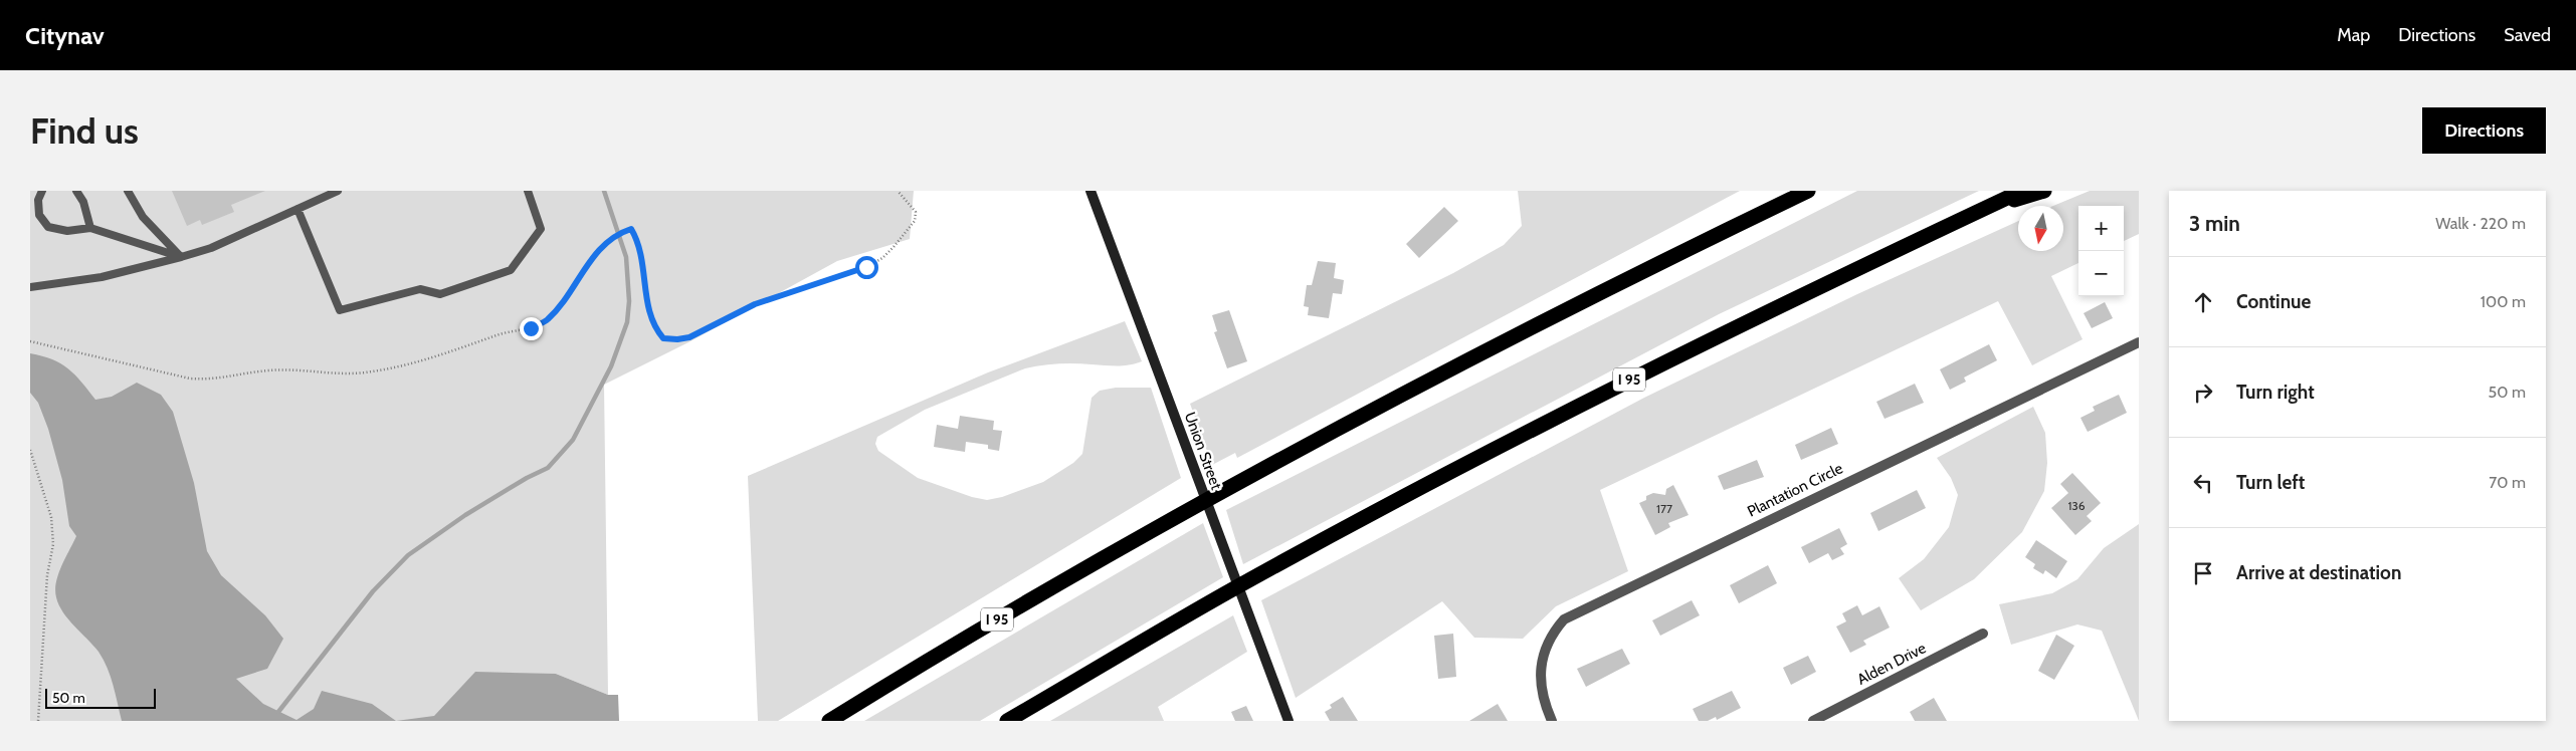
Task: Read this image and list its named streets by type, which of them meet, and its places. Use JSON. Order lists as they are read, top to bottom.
{
  "streets": {
    "highway": ["I 95"],
    "main road": ["Union Street"],
    "street": ["Plantation Circle", "Alden Drive"]
  },
  "house_numbers": ["136", "177"],
  "scale_bar": "50 m",
  "north": "bottom",
  "page": {
    "header": "Citynav",
    "nav": ["Map", "Directions", "Saved"],
    "buttons": "Directions",
    "title": "Find us",
    "heading": ["3 min", "Walk · 220 m"],
    "map_buttons": ["+", "−"],
    "list": [
      ["Continue", "100 m"],
      ["Turn right", "50 m"],
      ["Turn left", "70 m"],
      "Arrive at destination"
    ],
    "scale": "50 m"
  }
}
